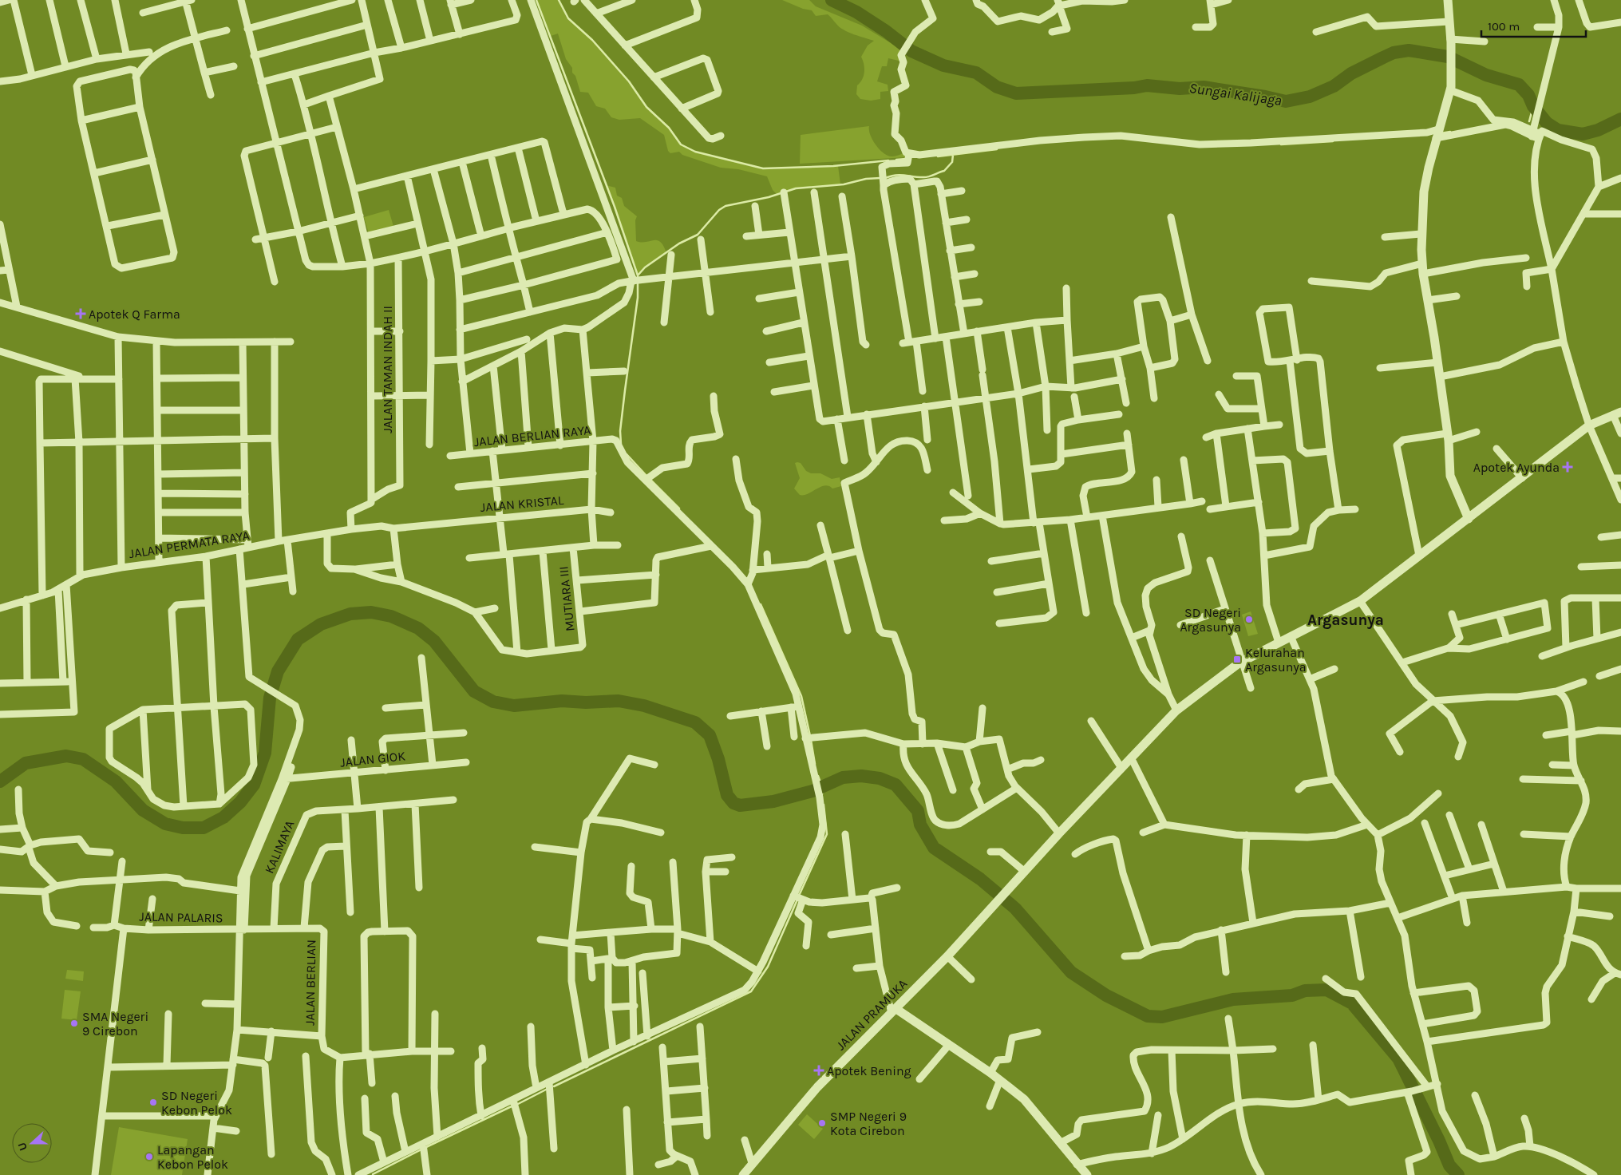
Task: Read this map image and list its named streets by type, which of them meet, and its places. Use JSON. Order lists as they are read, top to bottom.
{
  "streets": {
    "street": [
      "JALAN TAMAN INDAH II",
      "JALAN BERLIAN RAYA",
      "JALAN KRISTAL",
      "JALAN PERMATA RAYA",
      "MUTIARA III",
      "JALAN GIOK",
      "KALIMAYA",
      "JALAN PALARIS",
      "JALAN BERLIAN",
      "JALAN PRAMUKA"
    ]
  },
  "crossings": [
    ["JALAN KRISTAL", "JALAN PERMATA RAYA"],
    ["KALIMAYA", "JALAN PALARIS"],
    ["JALAN PALARIS", "JALAN BERLIAN"]
  ],
  "districts": ["Argasunya"],
  "water": ["Sungai Kalijaga"],
  "places": {
    "health": ["Apotek Q Farma", "Apotek Ayunda", "Apotek Bening"],
    "other": [
      "SD Negeri Argasunya",
      "SMA Negeri 9 Cirebon",
      "SD Negeri Kebon Pelok",
      "SMP Negeri 9 Kota Cirebon",
      "Lapangan Kebon Pelok"
    ],
    "transit": ["Kelurahan Argasunya"]
  },
  "scale_bar": "100 m",
  "north": "left"
}
